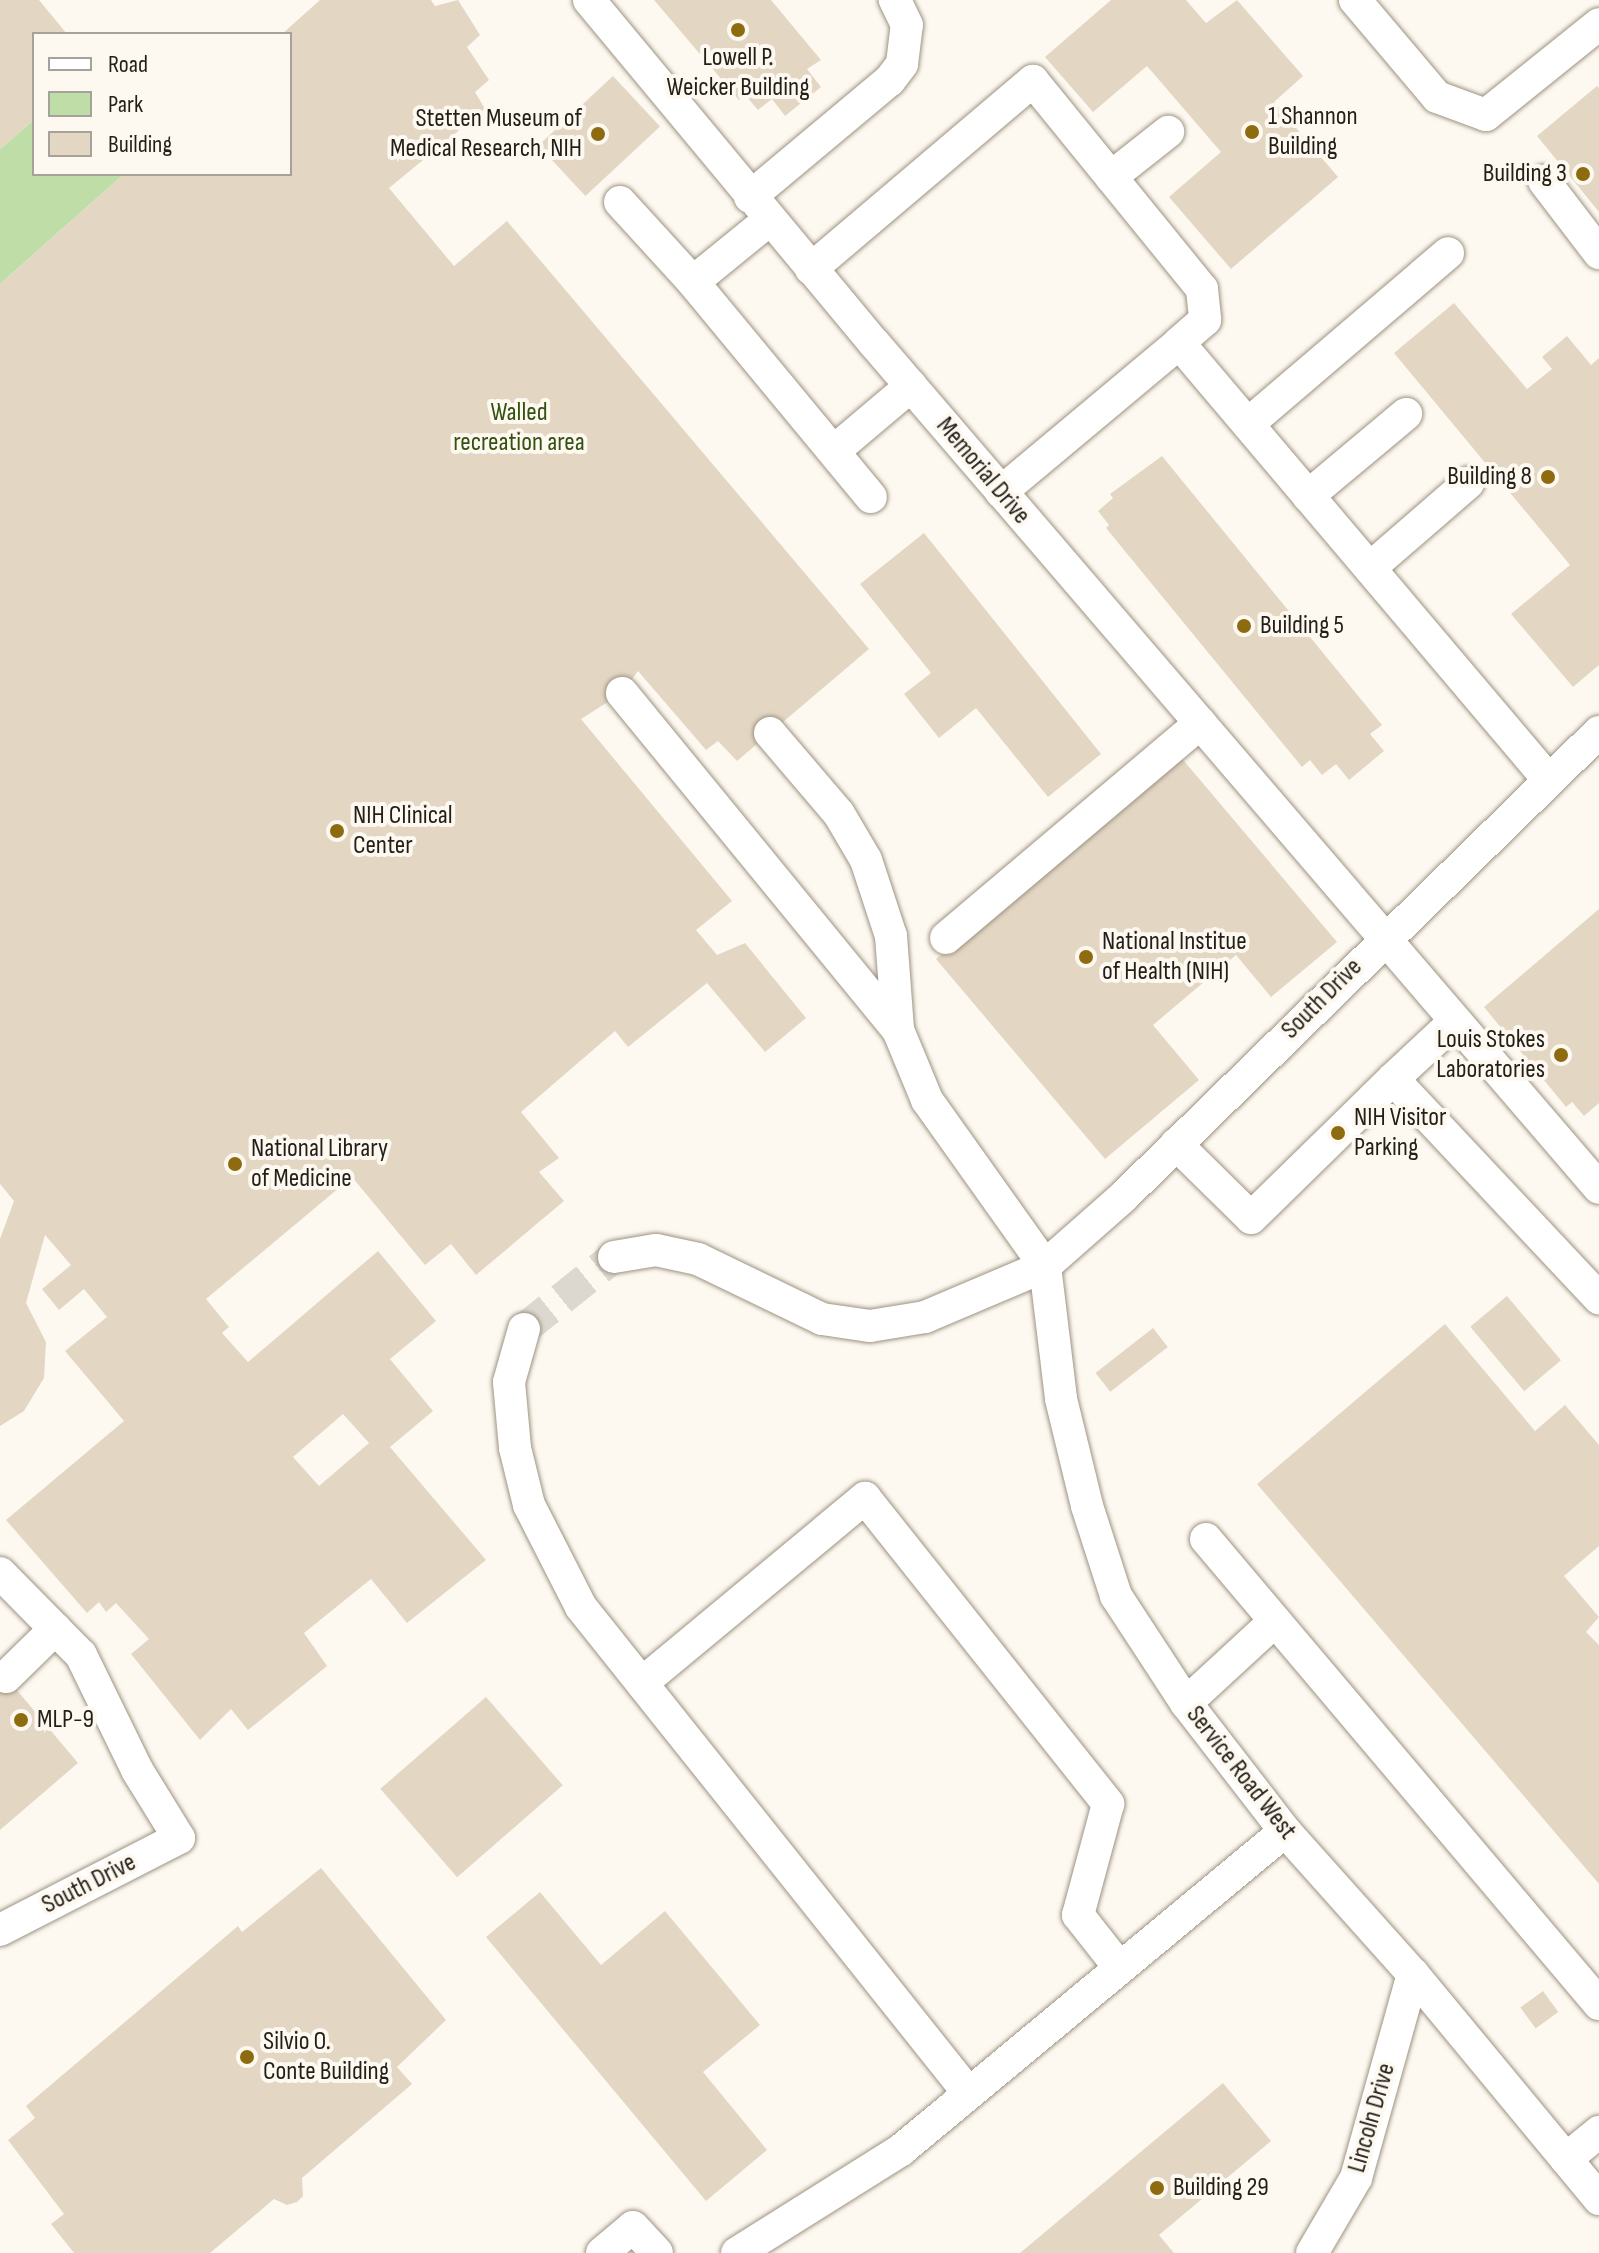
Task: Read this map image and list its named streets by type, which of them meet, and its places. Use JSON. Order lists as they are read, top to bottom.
{
  "streets": {
    "street": [
      "Memorial Drive",
      "South Drive",
      "Service Road West",
      "Lincoln Drive"
    ]
  },
  "crossings": [
    ["Memorial Drive", "South Drive"],
    ["South Drive", "Service Road West"],
    ["Service Road West", "Lincoln Drive"]
  ],
  "parks": ["Walled recreation area"],
  "places": [
    "Lowell P. Weicker Building",
    "1 Shannon Building",
    "Stetten Museum of Medical Research, NIH",
    "Building 3",
    "Building 8",
    "Building 5",
    "NIH Clinical Center",
    "National Institue of Health (NIH)",
    "Louis Stokes Laboratories",
    "NIH Visitor Parking",
    "National Library of Medicine",
    "MLP-9",
    "Silvio O. Conte Building",
    "Building 29"
  ],
  "legend": ["Road", "Park", "Building"]
}
